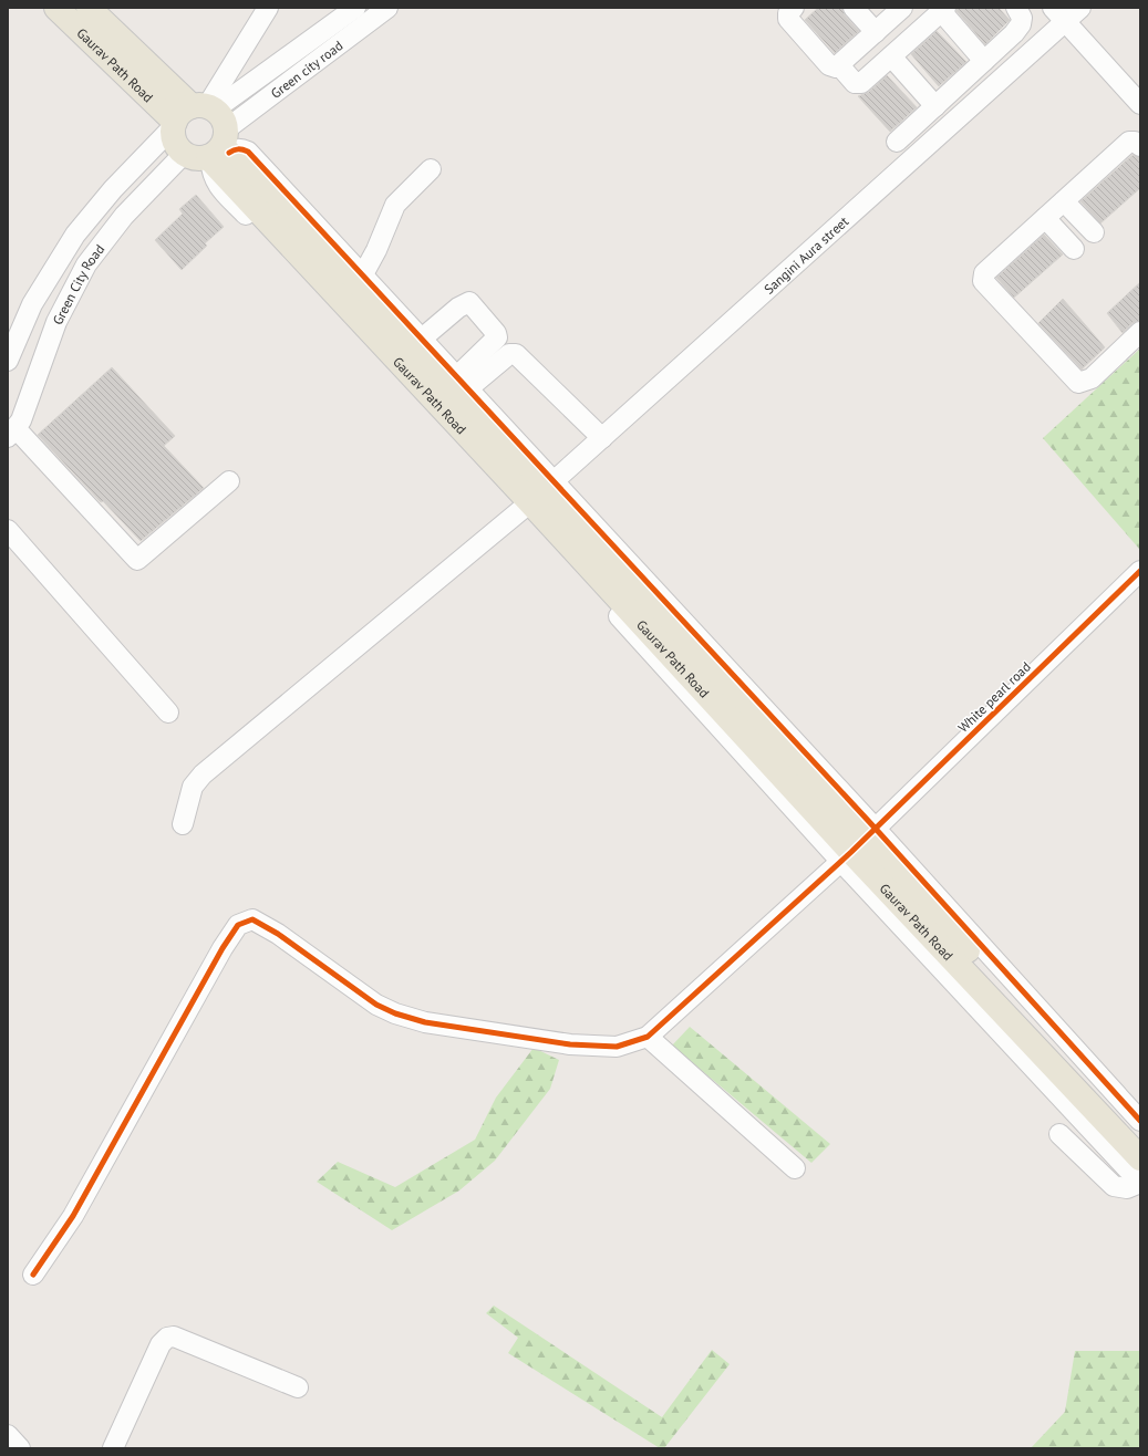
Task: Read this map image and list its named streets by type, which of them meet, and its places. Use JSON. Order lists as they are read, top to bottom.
{
  "streets": {
    "main road": ["Gaurav Path Road"],
    "street": [
      "Green city road",
      "Sangini Aura street",
      "Green City Road",
      "White pearl road"
    ]
  },
  "crossings": [
    ["Gaurav Path Road", "Green city road"],
    ["Gaurav Path Road", "Sangini Aura street"],
    ["Gaurav Path Road", "Green City Road"],
    ["Gaurav Path Road", "White pearl road"],
    ["Green city road", "Green City Road"]
  ]
}
